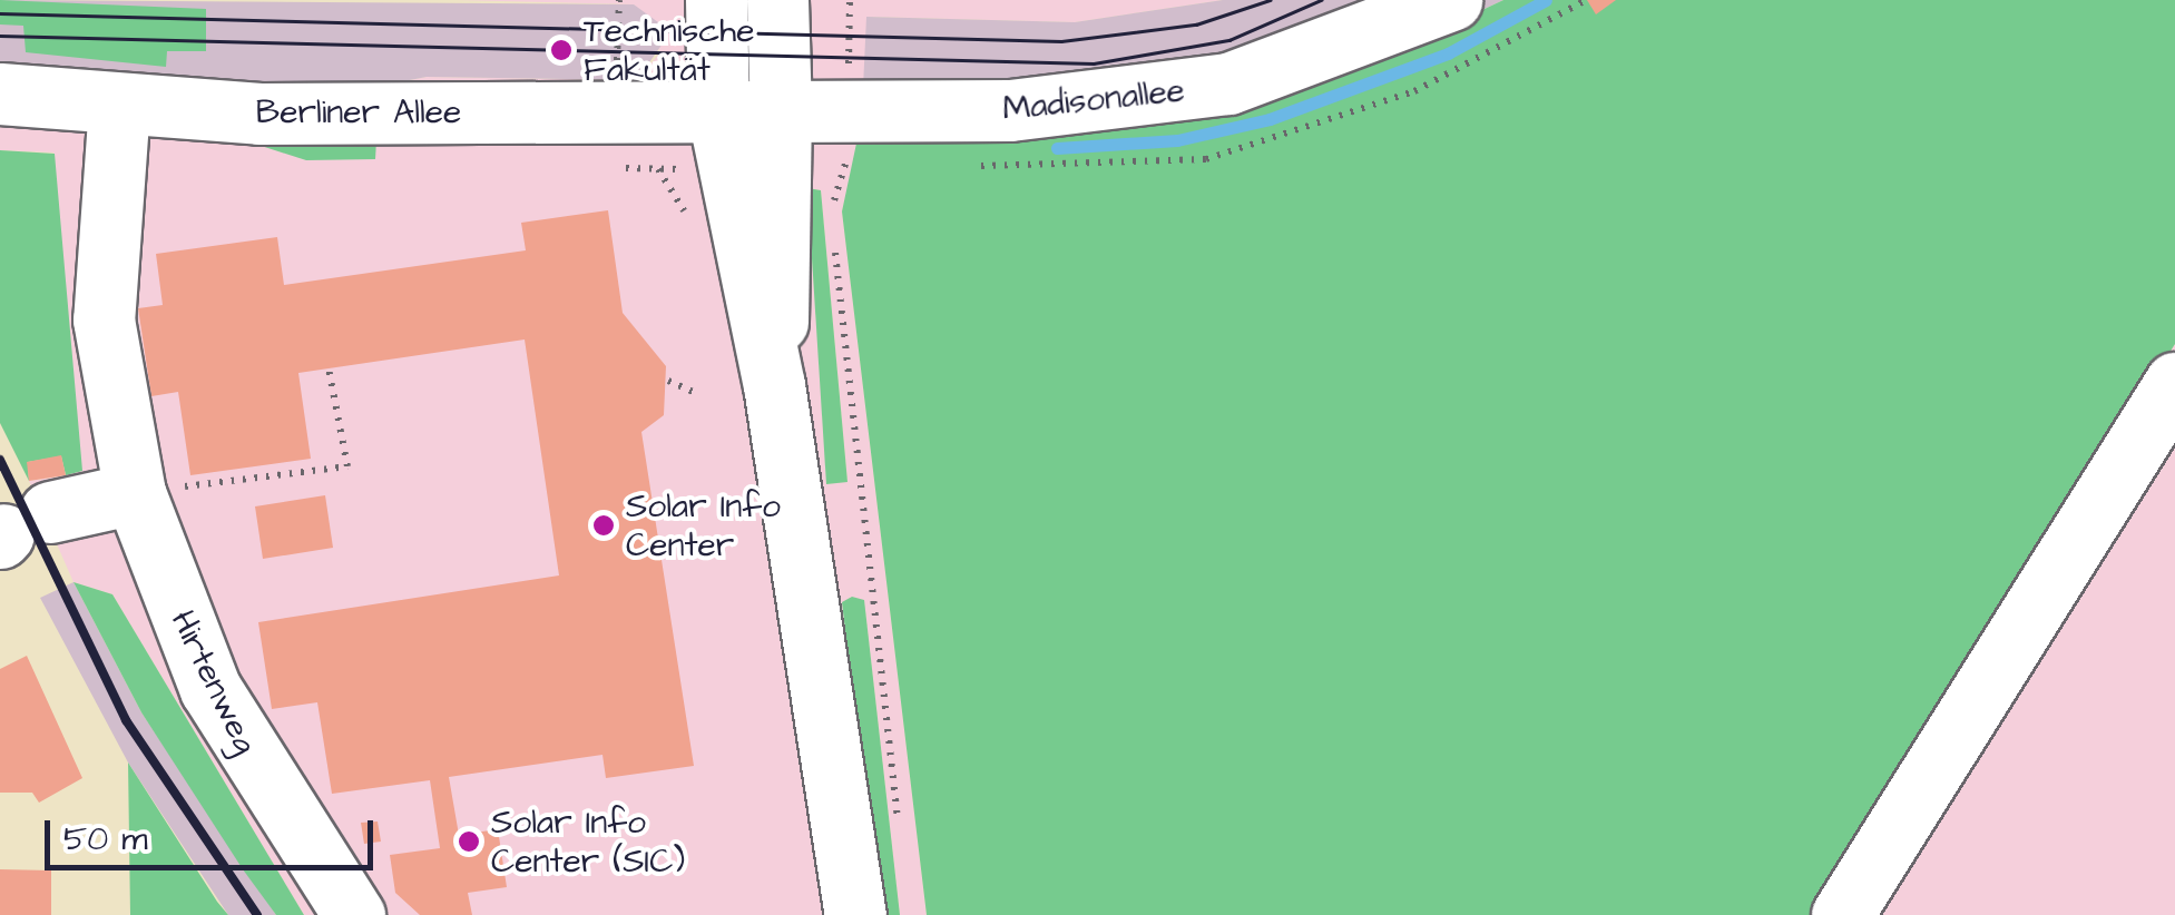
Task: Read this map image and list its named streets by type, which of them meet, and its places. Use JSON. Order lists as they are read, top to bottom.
{
  "streets": {
    "street": ["Madisonallee", "Berliner Allee", "Hirtenweg"]
  },
  "crossings": [
    ["Madisonallee", "Berliner Allee"],
    ["Berliner Allee", "Hirtenweg"]
  ],
  "places": ["Technische Fakultät", "Solar Info Center", "Solar Info Center (SIC)"],
  "scale_bar": "50 m"
}
